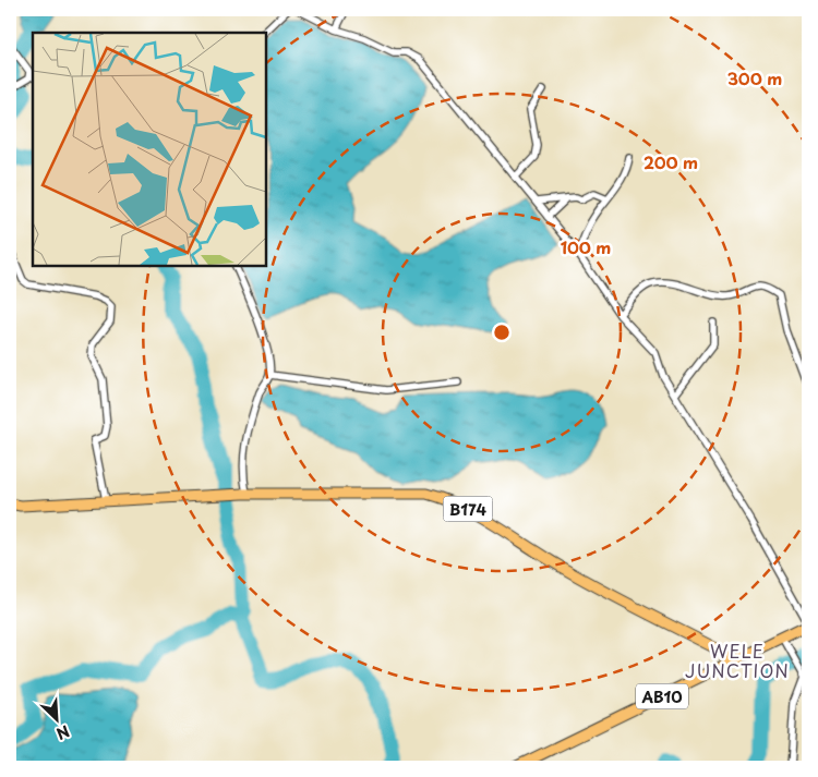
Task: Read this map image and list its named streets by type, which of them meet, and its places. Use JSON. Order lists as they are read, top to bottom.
{
  "streets": {
    "main road": ["B174", "AB10"]
  },
  "crossings": [
    ["B174", "AB10"]
  ],
  "districts": ["WELE JUNCTION"],
  "north": "bottom right",
  "rings": ["300 m", "200 m", "100 m"]
}
